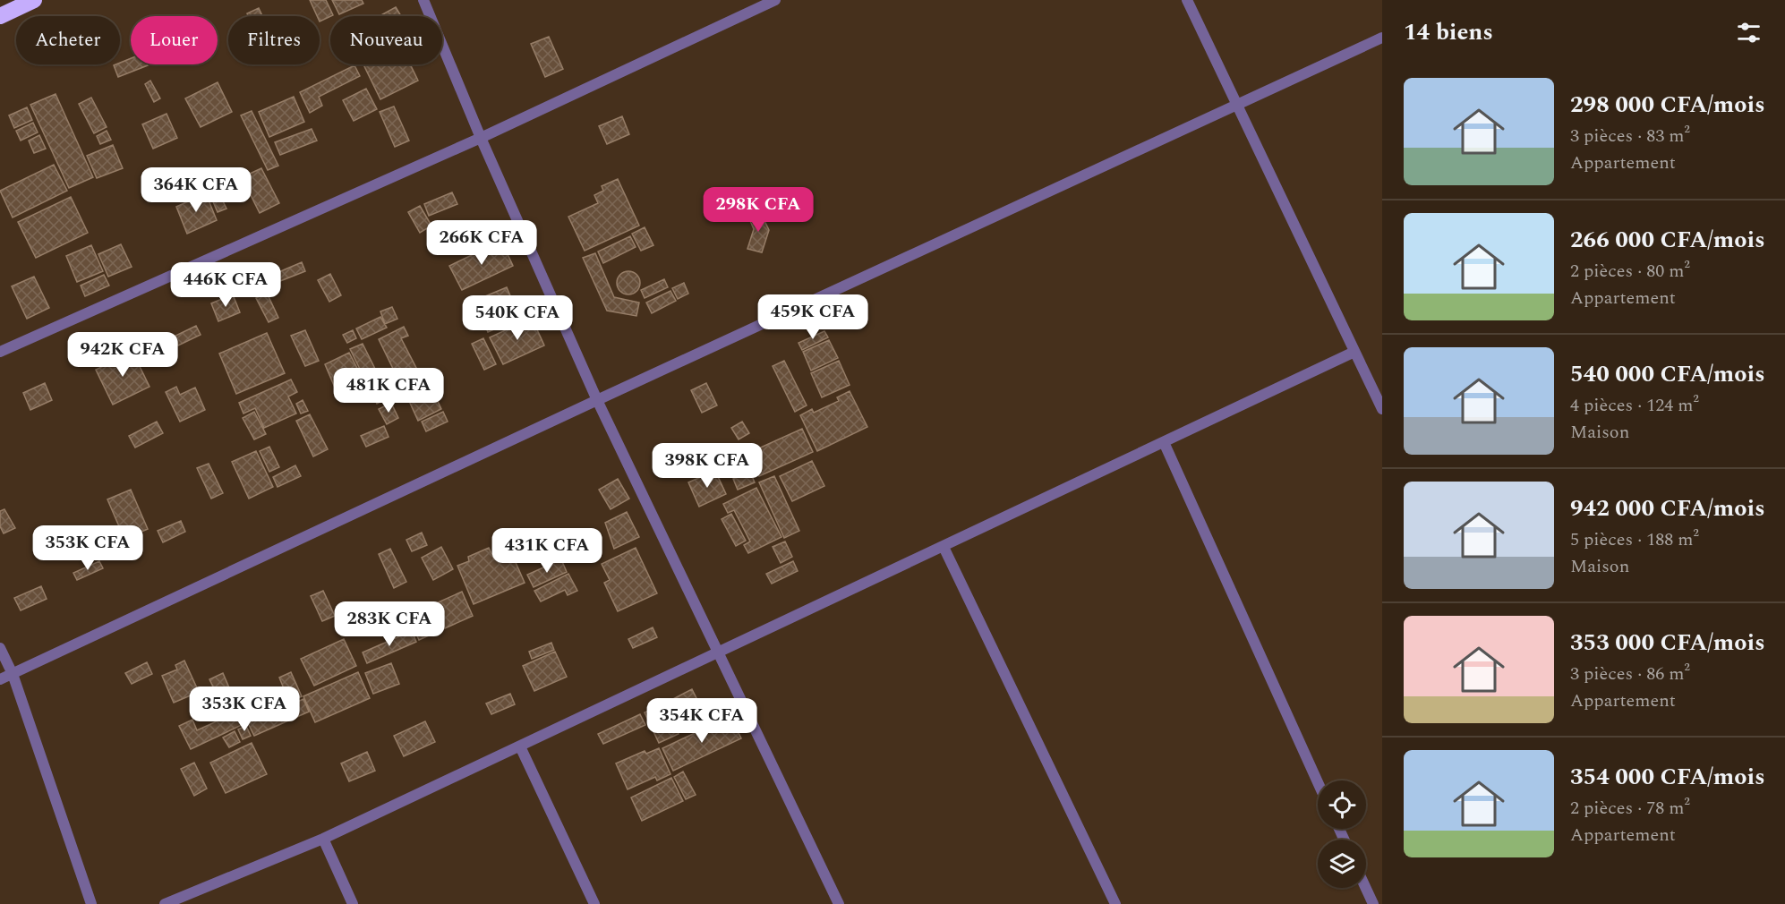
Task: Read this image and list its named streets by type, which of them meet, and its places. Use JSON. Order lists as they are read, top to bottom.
{
  "page": {
    "heading": "14 biens",
    "chip": [
      "Acheter",
      "Louer",
      "Filtres",
      "Nouveau"
    ],
    "list": [
      {
        "name": "298 000 CFA/mois",
        "note": "3 pièces · 83 m² · Appartement"
      },
      {
        "name": "266 000 CFA/mois",
        "note": "2 pièces · 80 m² · Appartement"
      },
      {
        "name": "540 000 CFA/mois",
        "note": "4 pièces · 124 m² · Maison"
      },
      {
        "name": "942 000 CFA/mois",
        "note": "5 pièces · 188 m² · Maison"
      },
      {
        "name": "353 000 CFA/mois",
        "note": "3 pièces · 86 m² · Appartement"
      },
      {
        "name": "354 000 CFA/mois",
        "note": "2 pièces · 78 m² · Appartement"
      }
    ],
    "price": [
      "364K CFA",
      "298K CFA",
      "266K CFA",
      "446K CFA",
      "459K CFA",
      "540K CFA",
      "942K CFA",
      "481K CFA",
      "398K CFA",
      "353K CFA",
      "431K CFA",
      "283K CFA",
      "353K CFA",
      "354K CFA"
    ]
  }
}
